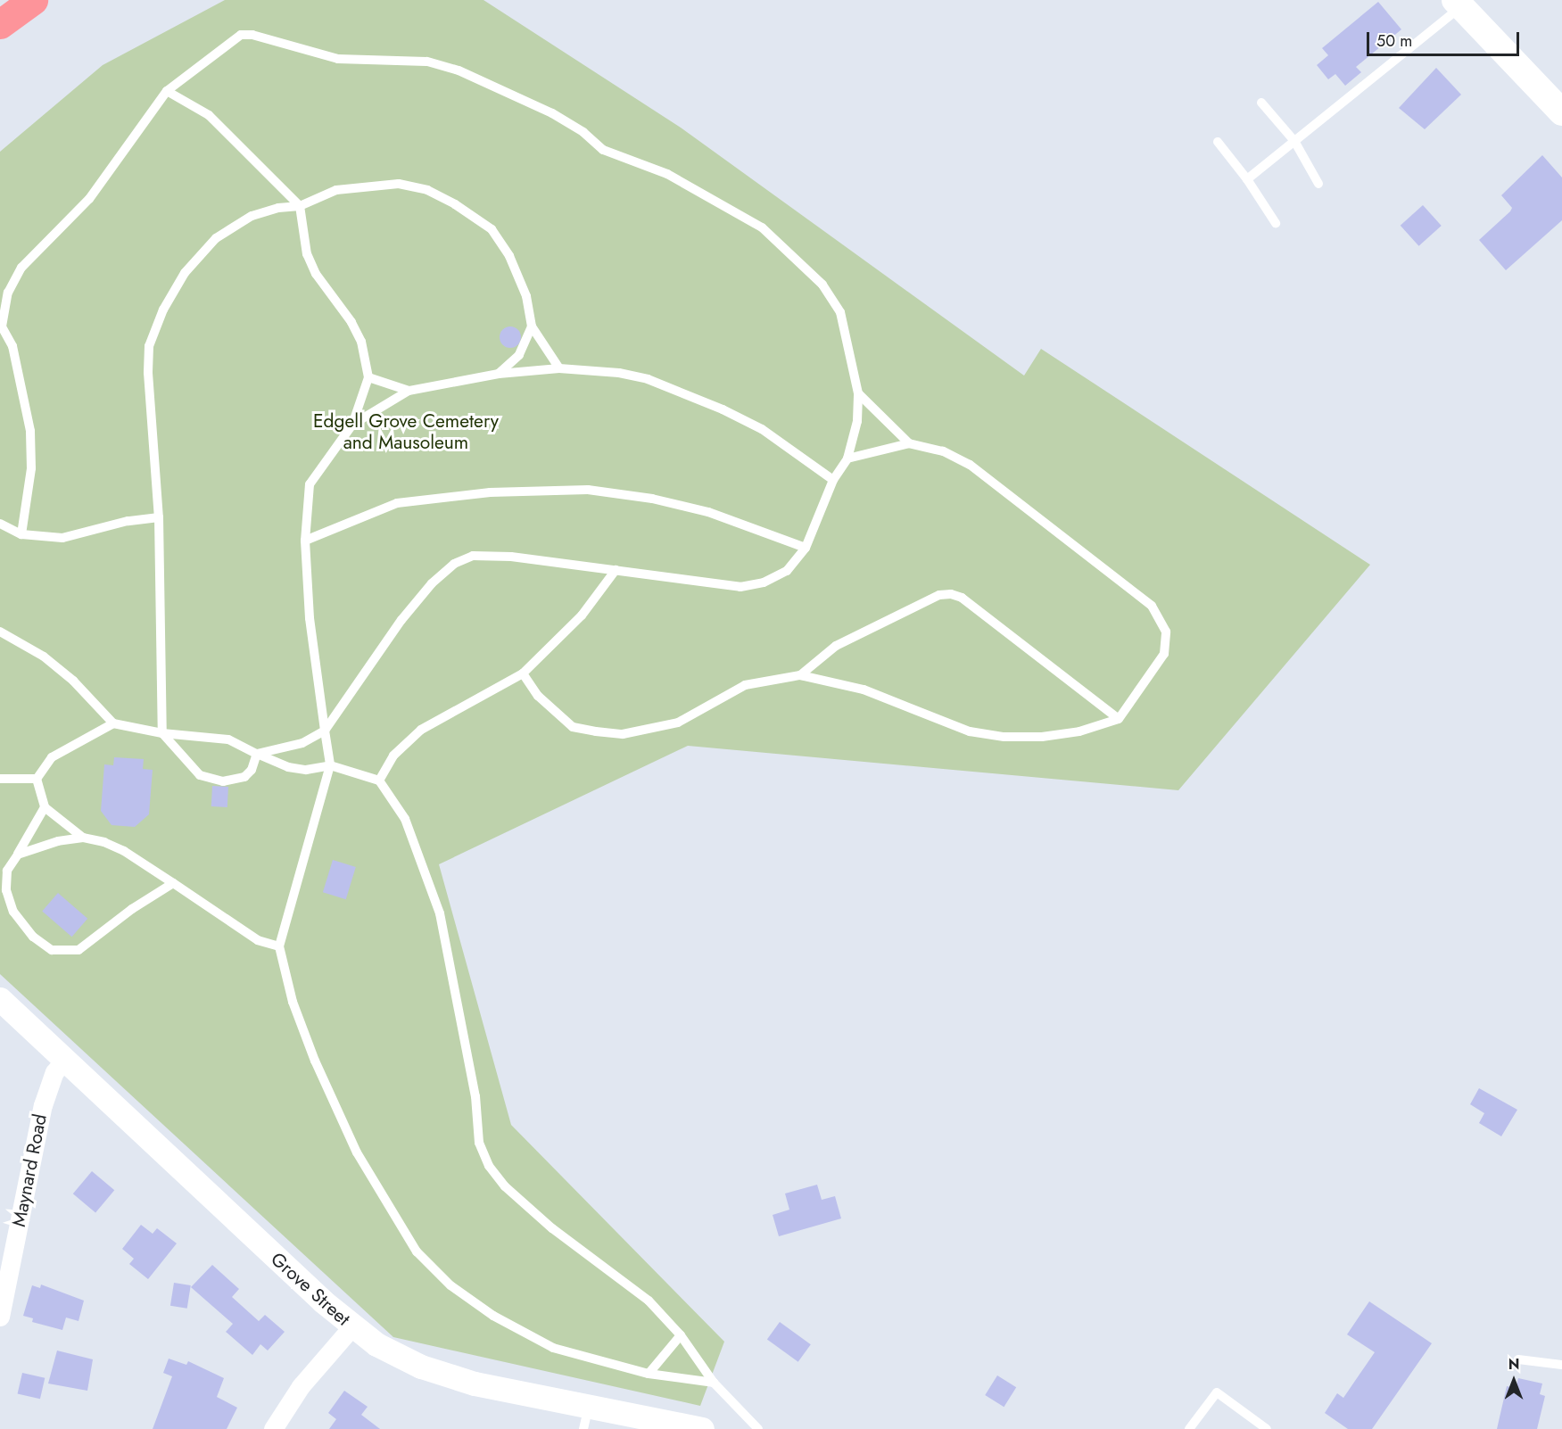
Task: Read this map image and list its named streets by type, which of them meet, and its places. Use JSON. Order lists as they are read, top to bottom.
{
  "streets": {
    "street": ["Maynard Road", "Grove Street"]
  },
  "crossings": [
    ["Maynard Road", "Grove Street"]
  ],
  "parks": ["Edgell Grove Cemetery and Mausoleum"],
  "scale_bar": "50 m",
  "north": "top"
}
